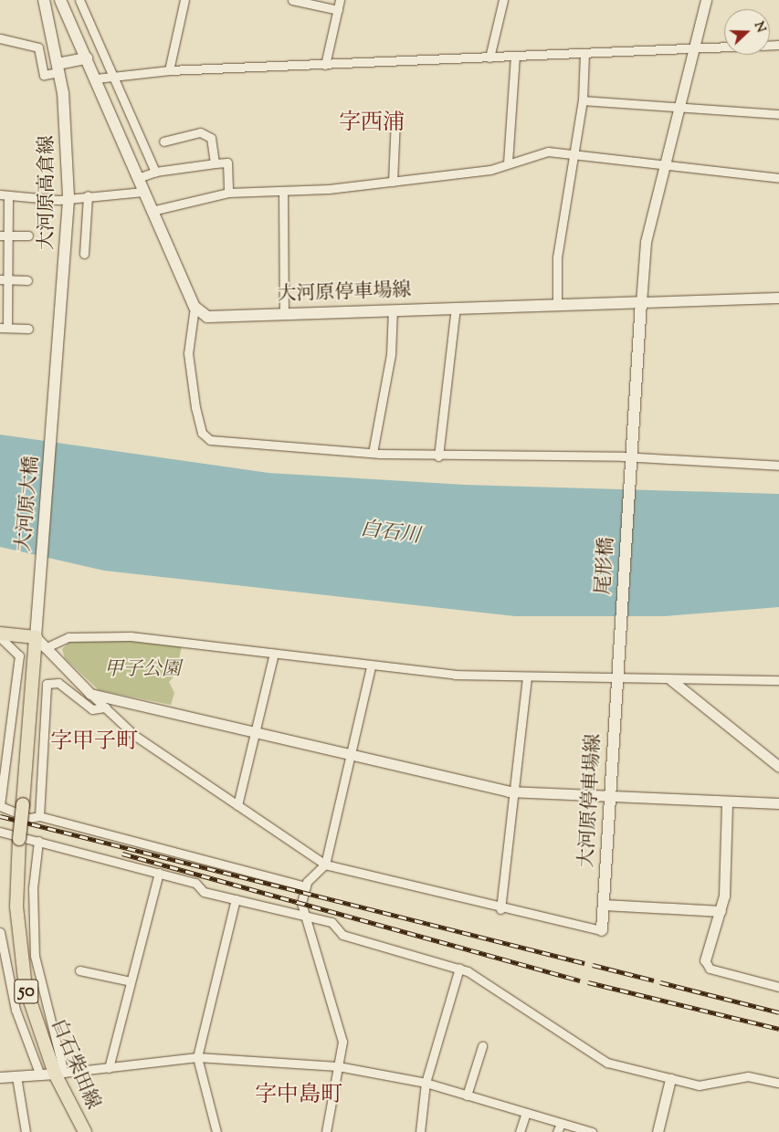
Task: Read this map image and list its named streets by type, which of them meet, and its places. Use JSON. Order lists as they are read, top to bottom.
{
  "streets": {
    "main road": [
      "大河原高倉線",
      "大河原停車場線",
      "大河原大橋",
      "尾形橋",
      "50",
      "白石柴田線"
    ]
  },
  "crossings": [
    ["大河原高倉線", "大河原大橋"],
    ["大河原停車場線", "尾形橋"],
    ["大河原大橋", "白石柴田線"]
  ],
  "districts": ["字西浦", "字甲子町", "字中島町"],
  "water": ["白石川"],
  "parks": ["甲子公園"],
  "north": "right"
}
